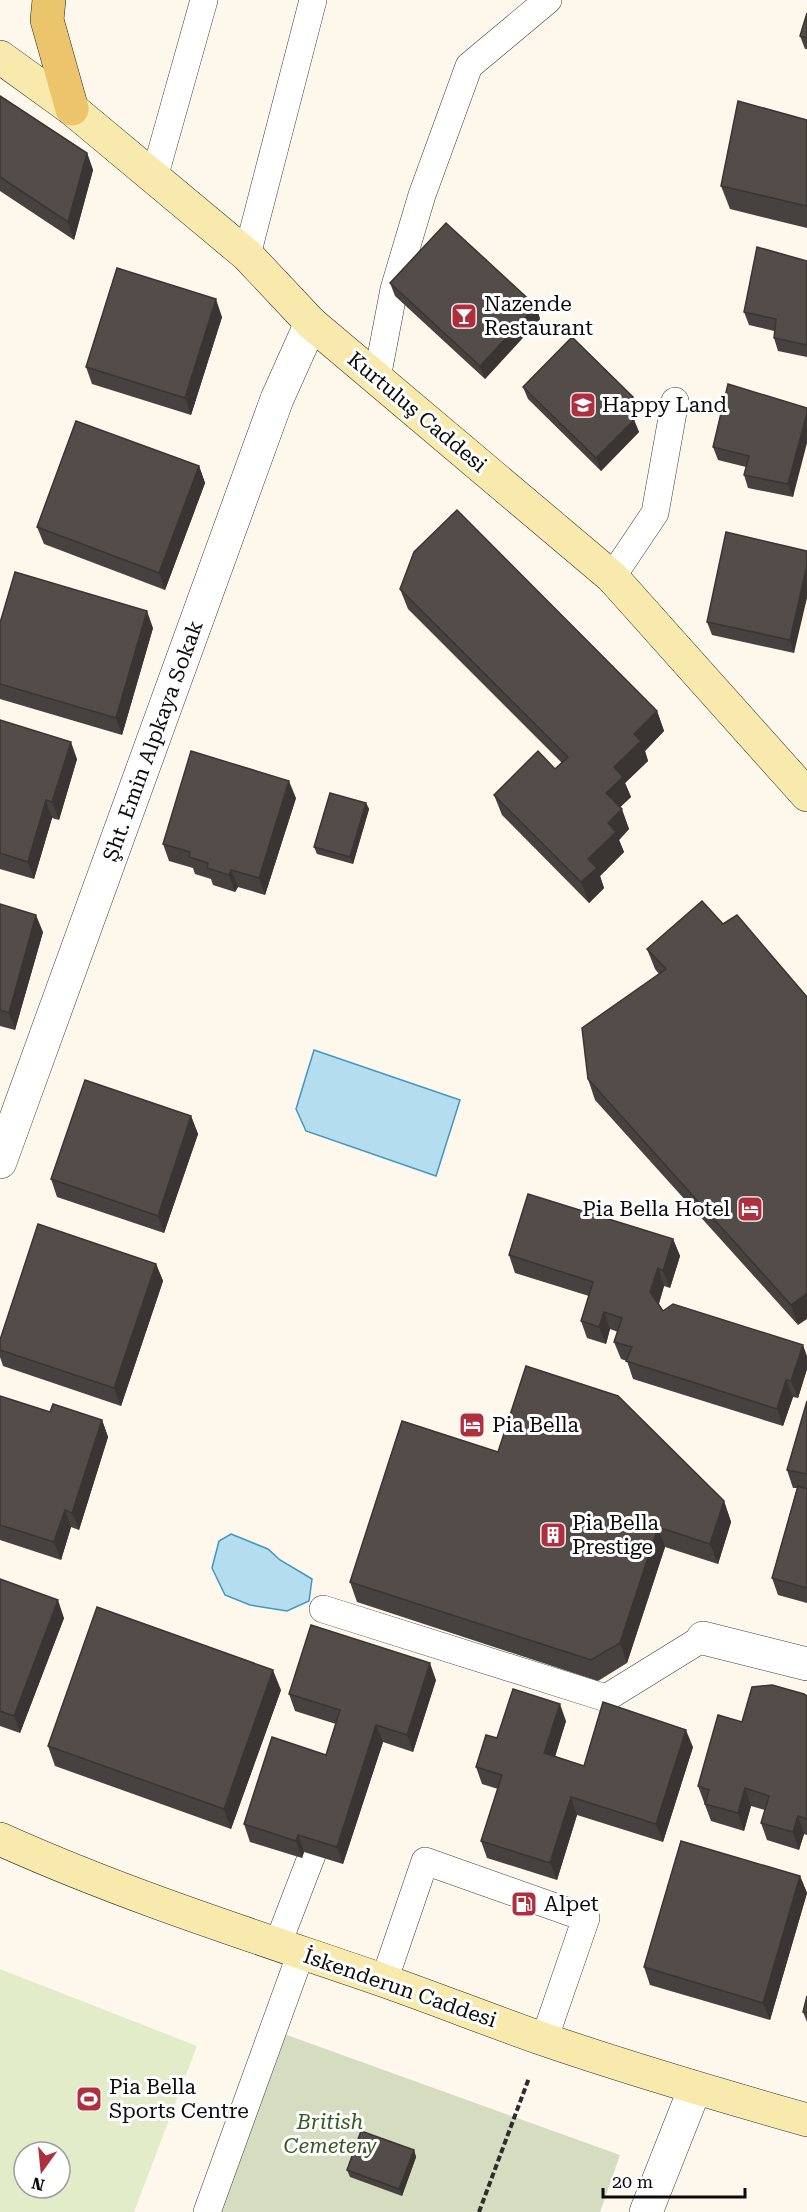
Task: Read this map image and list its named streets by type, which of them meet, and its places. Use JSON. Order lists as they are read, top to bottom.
{
  "streets": {
    "street": ["Kurtuluş Caddesi", "Şht. Emin Alpkaya Sokak", "İskenderun Caddesi"]
  },
  "crossings": [
    ["Kurtuluş Caddesi", "Şht. Emin Alpkaya Sokak"]
  ],
  "parks": ["British Cemetery"],
  "places": {
    "bar": ["Nazende Restaurant"],
    "school or university": ["Happy Land"],
    "hotel": ["Pia Bella Hotel", "Pia Bella"],
    "building": ["Pia Bella Prestige"],
    "fuel station": ["Alpet"],
    "sports": ["Pia Bella Sports Centre"]
  },
  "scale_bar": "20 m",
  "north": "bottom"
}
